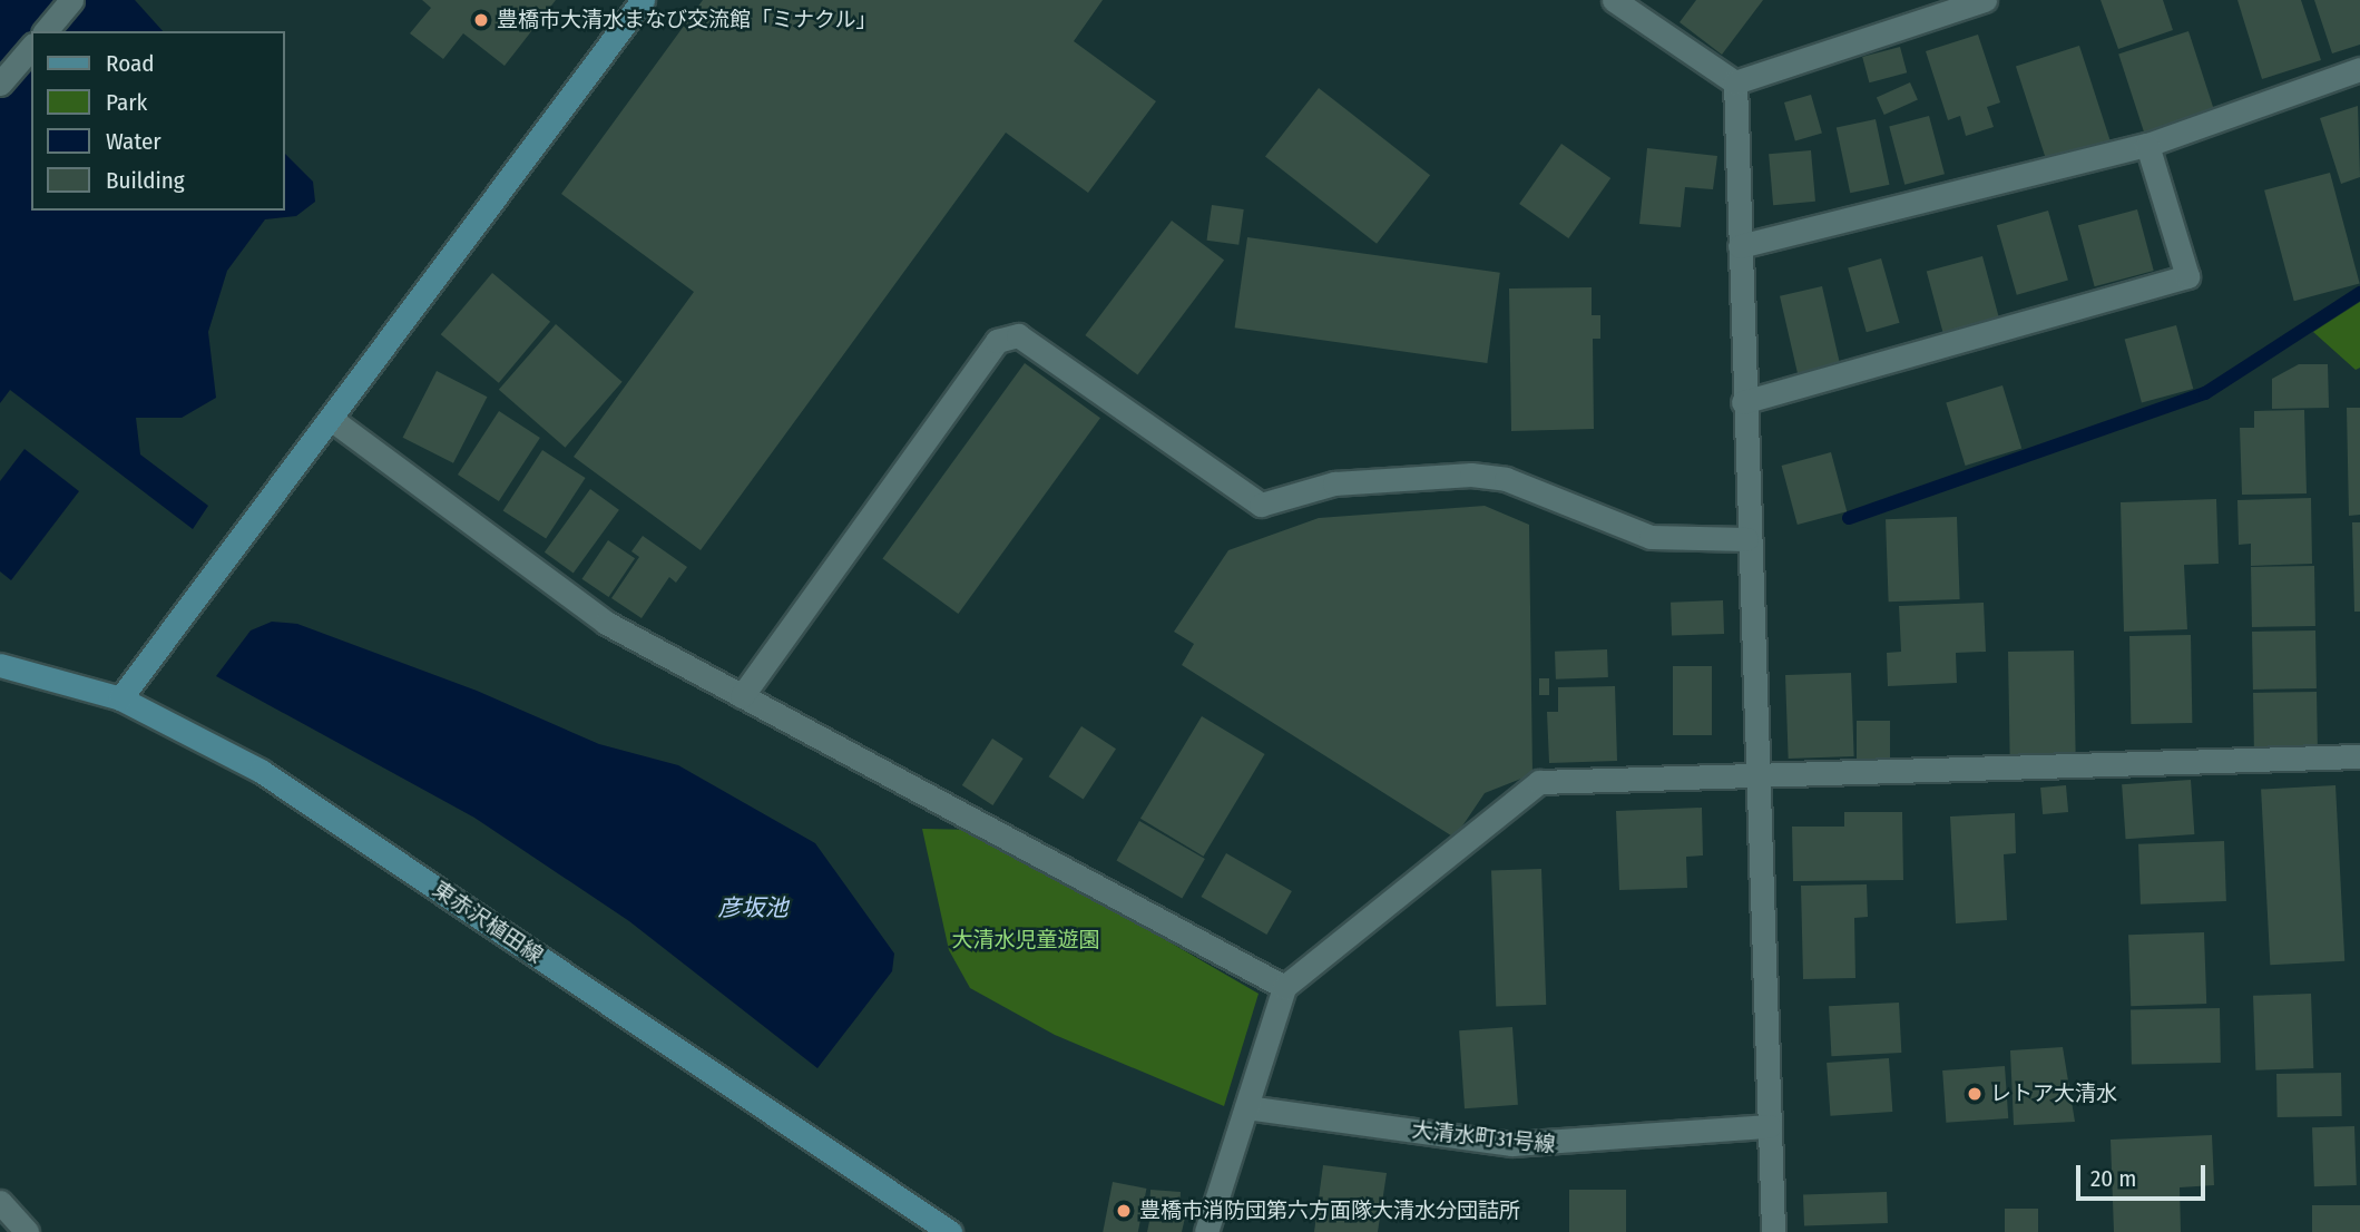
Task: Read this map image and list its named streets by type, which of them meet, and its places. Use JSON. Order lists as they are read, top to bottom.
{
  "streets": {
    "main road": ["東赤沢植田線"],
    "street": ["大清水町31号線"]
  },
  "water": ["彦坂池"],
  "parks": ["大清水児童遊園"],
  "places": ["豊橋市大清水まなび交流館「ミナクル」", "レトア大清水", "豊橋市消防団第六方面隊大清水分団詰所"],
  "legend": [
    "Road",
    "Park",
    "Water",
    "Building"
  ],
  "scale_bar": "20 m"
}
